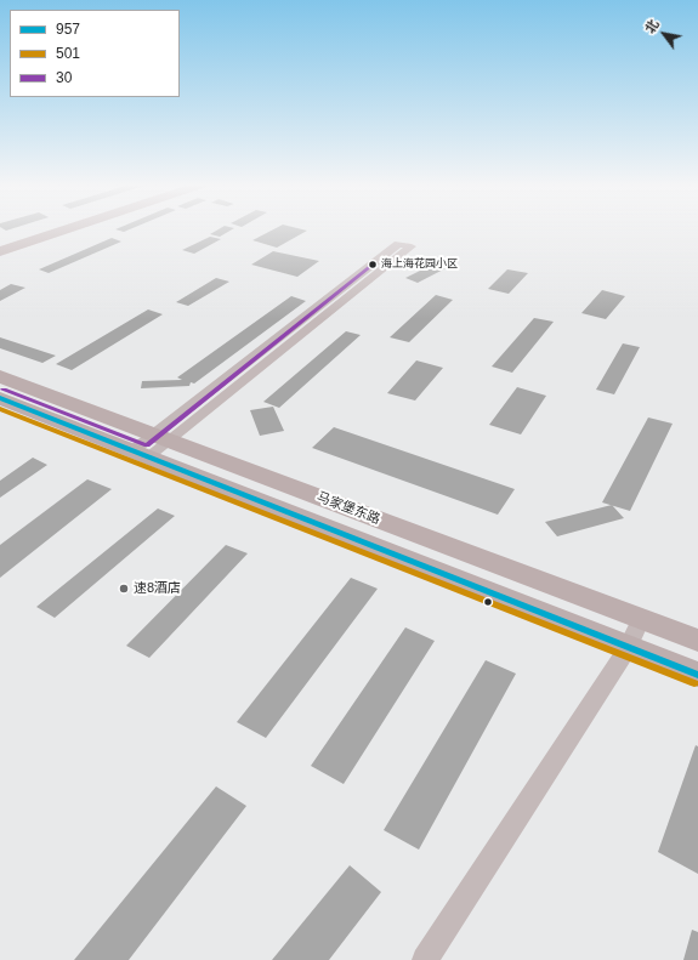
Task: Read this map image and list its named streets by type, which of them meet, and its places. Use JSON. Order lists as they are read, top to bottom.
{
  "streets": {
    "main road": ["马家堡东路"]
  },
  "places": ["海上海花园小区", "速8酒店"],
  "lines": ["transit line 30", "transit line 957", "transit line 501"],
  "legend": ["957", "501", "30"],
  "north": "top left"
}
